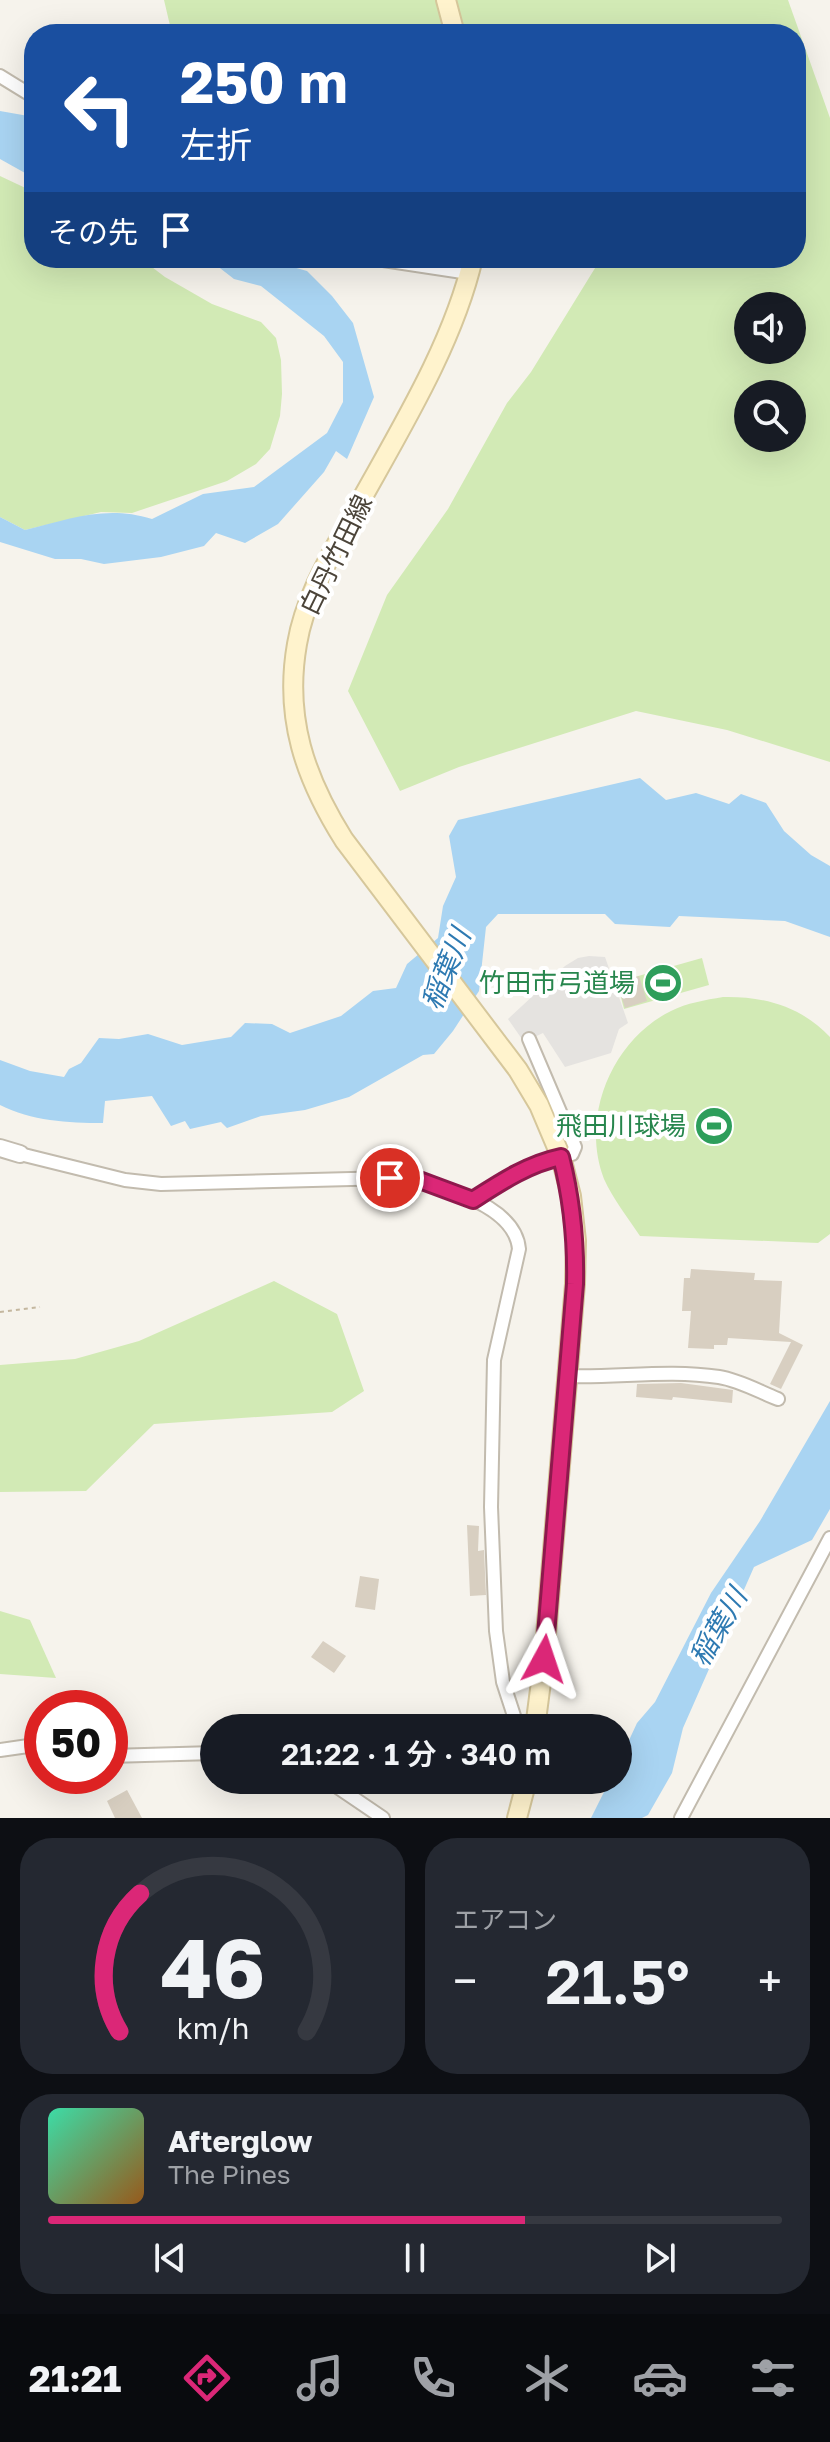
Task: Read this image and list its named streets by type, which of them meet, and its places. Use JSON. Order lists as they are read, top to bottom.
{
  "streets": {
    "main road": ["白丹竹田線"]
  },
  "water": ["稲葉川"],
  "places": {
    "sports": ["竹田市弓道場", "飛田川球場"]
  },
  "page": {
    "turn": ["250 m", "左折"],
    "then": "その先",
    "limit": "50",
    "trip": "21:22 · 1 分 · 340 m",
    "tile": "エアコン",
    "heat": ["−", "21.5°", "+"],
    "song": ["Afterglow", "The Pines"],
    "tabs": "21:21",
    "gauge": ["46", "km/h"]
  }
}
